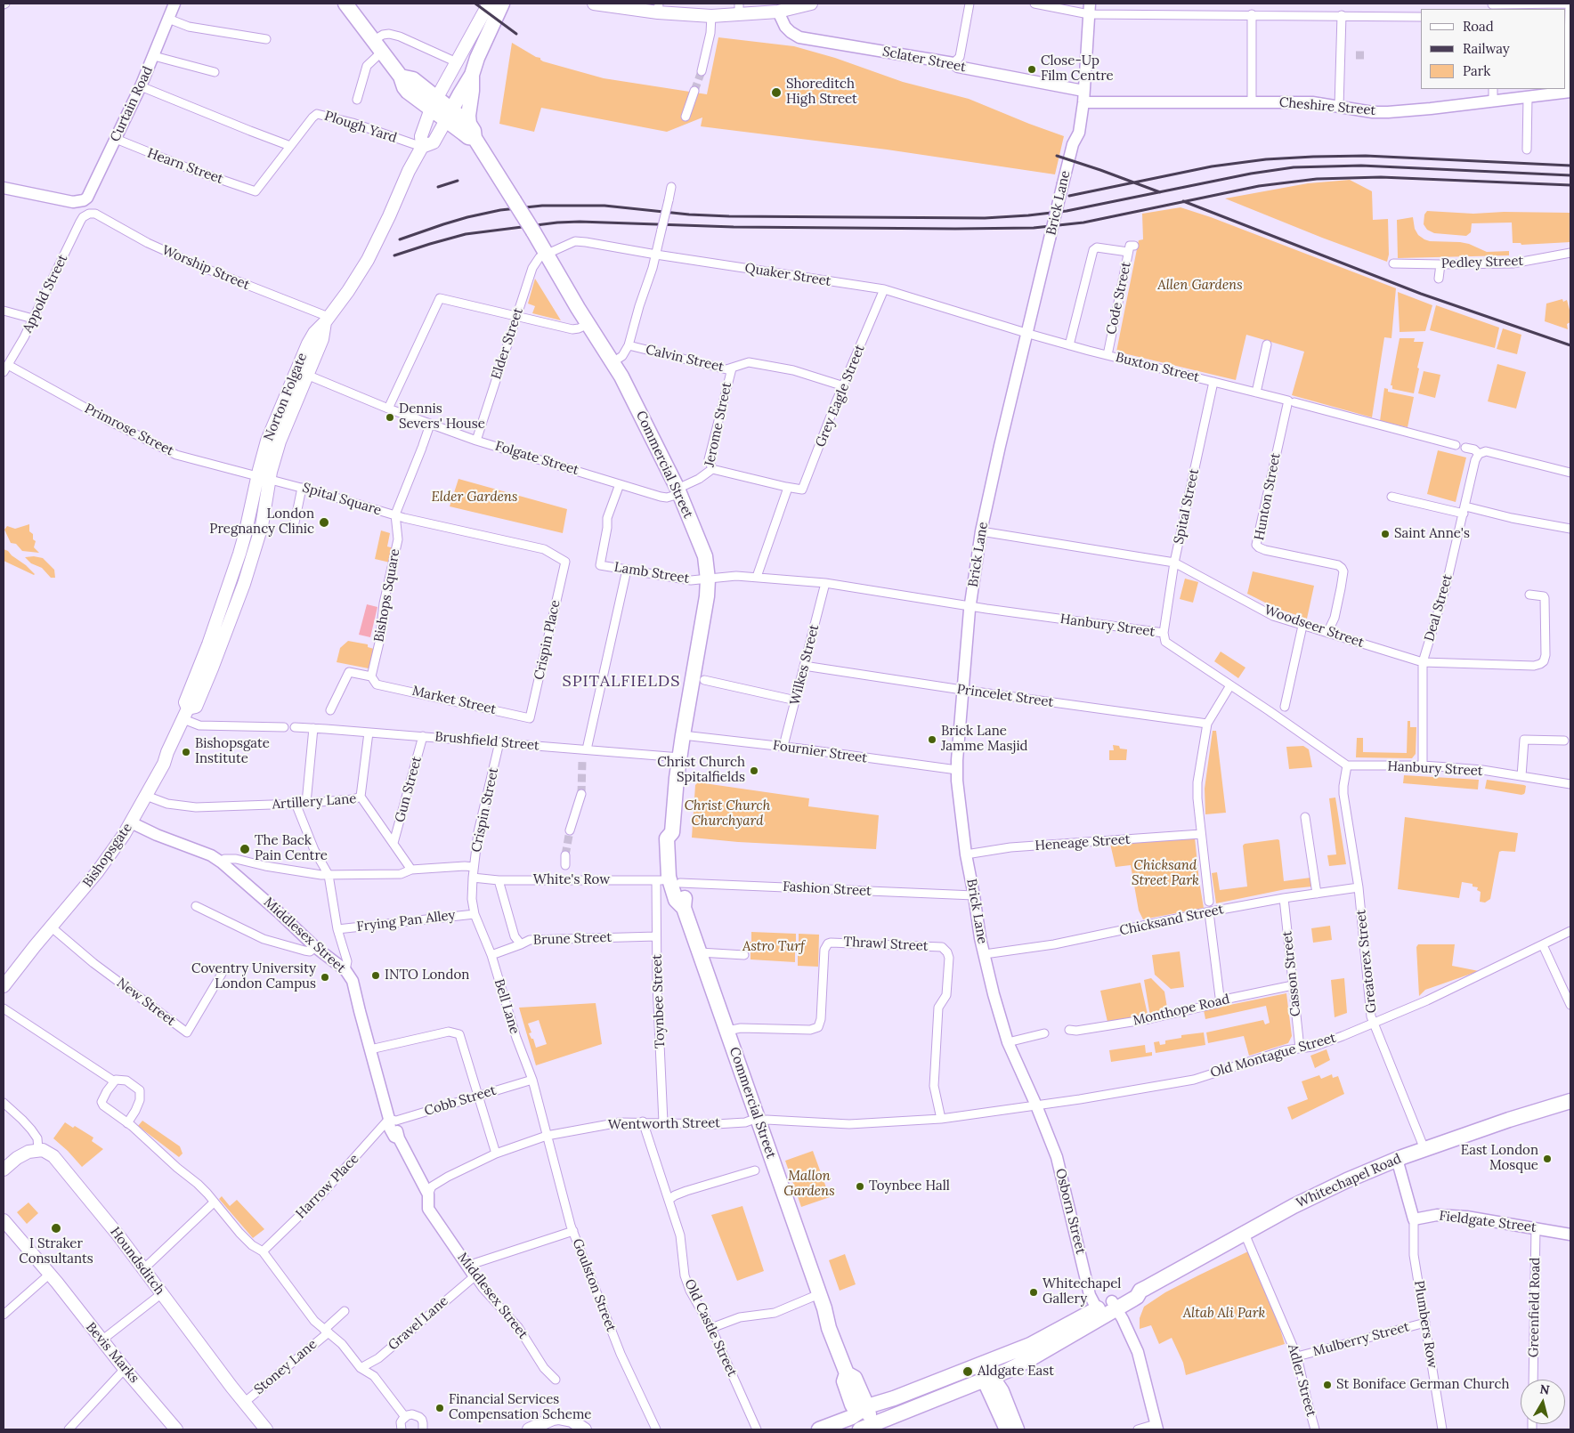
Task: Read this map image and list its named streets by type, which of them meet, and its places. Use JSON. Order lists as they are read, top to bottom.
{
  "streets": {
    "highway": ["Commercial Street", "Whitechapel Road"],
    "main road": [
      "Sclater Street",
      "Curtain Road",
      "Cheshire Street",
      "Brick Lane",
      "Norton Folgate",
      "Bishopsgate",
      "Middlesex Street",
      "Osborn Street",
      "Fieldgate Street",
      "Houndsditch",
      "Bevis Marks"
    ],
    "street": [
      "Plough Yard",
      "Hearn Street",
      "Pedley Street",
      "Worship Street",
      "Quaker Street",
      "Appold Street",
      "Code Street",
      "Elder Street",
      "Calvin Street",
      "Buxton Street",
      "Grey Eagle Street",
      "Jerome Street",
      "Primrose Street",
      "Folgate Street",
      "Hunton Street",
      "Spital Square",
      "Spital Street",
      "Lamb Street",
      "Bishops Square",
      "Deal Street",
      "Hanbury Street",
      "Woodseer Street",
      "Crispin Place",
      "Wilkes Street",
      "Princelet Street",
      "Market Street",
      "Brushfield Street",
      "Fournier Street",
      "Gun Street",
      "Artillery Lane",
      "Crispin Street",
      "Heneage Street",
      "White's Row",
      "Fashion Street",
      "Chicksand Street",
      "Frying Pan Alley",
      "Brune Street",
      "Thrawl Street",
      "Greatorex Street",
      "Casson Street",
      "Toynbee Street",
      "New Street",
      "Bell Lane",
      "Monthope Road",
      "Old Montague Street",
      "Cobb Street",
      "Wentworth Street",
      "Harrow Place",
      "Goulston Street",
      "Greenfield Road",
      "Gravel Lane",
      "Plumbers Row",
      "Old Castle Street",
      "Mulberry Street",
      "Stoney Lane",
      "Adler Street"
    ]
  },
  "crossings": [
    ["Sclater Street", "Cheshire Street"],
    ["Sclater Street", "Brick Lane"],
    ["Curtain Road", "Hearn Street"],
    ["Cheshire Street", "Brick Lane"],
    ["Plough Yard", "Hearn Street"],
    ["Brick Lane", "Quaker Street"],
    ["Brick Lane", "Buxton Street"],
    ["Brick Lane", "Hanbury Street"],
    ["Brick Lane", "Woodseer Street"],
    ["Brick Lane", "Princelet Street"],
    ["Brick Lane", "Fournier Street"],
    ["Brick Lane", "Heneage Street"],
    ["Brick Lane", "Fashion Street"],
    ["Brick Lane", "Chicksand Street"],
    ["Brick Lane", "Old Montague Street"],
    ["Brick Lane", "Wentworth Street"],
    ["Brick Lane", "Osborn Street"],
    ["Worship Street", "Appold Street"],
    ["Worship Street", "Norton Folgate"],
    ["Quaker Street", "Elder Street"],
    ["Quaker Street", "Buxton Street"],
    ["Quaker Street", "Grey Eagle Street"],
    ["Quaker Street", "Commercial Street"],
    ["Appold Street", "Primrose Street"],
    ["Code Street", "Buxton Street"],
    ["Elder Street", "Folgate Street"],
    ["Elder Street", "Commercial Street"],
    ["Calvin Street", "Grey Eagle Street"],
    ["Calvin Street", "Jerome Street"],
    ["Buxton Street", "Hunton Street"],
    ["Buxton Street", "Spital Street"],
    ["Norton Folgate", "Primrose Street"],
    ["Norton Folgate", "Folgate Street"],
    ["Norton Folgate", "Spital Square"],
    ["Norton Folgate", "Bishopsgate"],
    ["Jerome Street", "Folgate Street"],
    ["Jerome Street", "Commercial Street"],
    ["Primrose Street", "Spital Square"],
    ["Primrose Street", "Bishopsgate"],
    ["Folgate Street", "Commercial Street"],
    ["Folgate Street", "Spital Square"],
    ["Folgate Street", "Lamb Street"],
    ["Commercial Street", "Lamb Street"],
    ["Commercial Street", "Hanbury Street"],
    ["Commercial Street", "Brushfield Street"],
    ["Commercial Street", "Fournier Street"],
    ["Commercial Street", "White's Row"],
    ["Commercial Street", "Fashion Street"],
    ["Commercial Street", "Thrawl Street"],
    ["Commercial Street", "Toynbee Street"],
    ["Commercial Street", "Wentworth Street"],
    ["Hunton Street", "Woodseer Street"],
    ["Spital Square", "Bishops Square"],
    ["Spital Square", "Crispin Place"],
    ["Spital Square", "Bishopsgate"],
    ["Spital Street", "Hanbury Street"],
    ["Spital Street", "Woodseer Street"],
    ["Lamb Street", "Hanbury Street"],
    ["Bishops Square", "Crispin Place"],
    ["Bishops Square", "Market Street"],
    ["Deal Street", "Hanbury Street"],
    ["Deal Street", "Woodseer Street"],
    ["Hanbury Street", "Wilkes Street"],
    ["Hanbury Street", "Greatorex Street"],
    ["Crispin Place", "Market Street"],
    ["Wilkes Street", "Princelet Street"],
    ["Wilkes Street", "Fournier Street"],
    ["Brushfield Street", "Gun Street"],
    ["Brushfield Street", "Crispin Street"],
    ["Gun Street", "Artillery Lane"],
    ["Artillery Lane", "Bishopsgate"],
    ["Crispin Street", "White's Row"],
    ["Crispin Street", "Bell Lane"],
    ["Bishopsgate", "Middlesex Street"],
    ["Bishopsgate", "New Street"],
    ["White's Row", "Fashion Street"],
    ["White's Row", "Toynbee Street"],
    ["White's Row", "Bell Lane"],
    ["Fashion Street", "Toynbee Street"],
    ["Chicksand Street", "Greatorex Street"],
    ["Chicksand Street", "Casson Street"],
    ["Frying Pan Alley", "Bell Lane"],
    ["Middlesex Street", "Cobb Street"],
    ["Middlesex Street", "Wentworth Street"],
    ["Middlesex Street", "Harrow Place"],
    ["Middlesex Street", "Gravel Lane"],
    ["Brune Street", "Toynbee Street"],
    ["Brune Street", "Bell Lane"],
    ["Thrawl Street", "Wentworth Street"],
    ["Greatorex Street", "Old Montague Street"],
    ["Greatorex Street", "Whitechapel Road"],
    ["Casson Street", "Monthope Road"],
    ["Casson Street", "Old Montague Street"],
    ["Toynbee Street", "Wentworth Street"],
    ["Bell Lane", "Cobb Street"],
    ["Bell Lane", "Wentworth Street"],
    ["Bell Lane", "Goulston Street"],
    ["Old Montague Street", "Wentworth Street"],
    ["Old Montague Street", "Osborn Street"],
    ["Cobb Street", "Harrow Place"],
    ["Wentworth Street", "Osborn Street"],
    ["Wentworth Street", "Goulston Street"],
    ["Wentworth Street", "Old Castle Street"],
    ["Whitechapel Road", "Osborn Street"],
    ["Whitechapel Road", "Adler Street"],
    ["Fieldgate Street", "Greenfield Road"],
    ["Fieldgate Street", "Plumbers Row"],
    ["Houndsditch", "Stoney Lane"],
    ["Plumbers Row", "Mulberry Street"],
    ["Mulberry Street", "Adler Street"]
  ],
  "districts": ["SPITALFIELDS"],
  "parks": [
    "Allen Gardens",
    "Elder Gardens",
    "Christ Church Churchyard",
    "Chicksand Street Park",
    "Astro Turf",
    "Mallon Gardens",
    "Altab Ali Park"
  ],
  "places": [
    "Close-Up Film Centre",
    "Shoreditch High Street",
    "Dennis Severs' House",
    "London Pregnancy Clinic",
    "Saint Anne's",
    "Brick Lane Jamme Masjid",
    "Bishopsgate Institute",
    "Christ Church Spitalfields",
    "The Back Pain Centre",
    "INTO London",
    "Coventry University London Campus",
    "East London Mosque",
    "Toynbee Hall",
    "I Straker Consultants",
    "Whitechapel Gallery",
    "Aldgate East",
    "St Boniface German Church",
    "Financial Services Compensation Scheme"
  ],
  "legend": ["Road", "Railway", "Park"],
  "north": "top"
}
